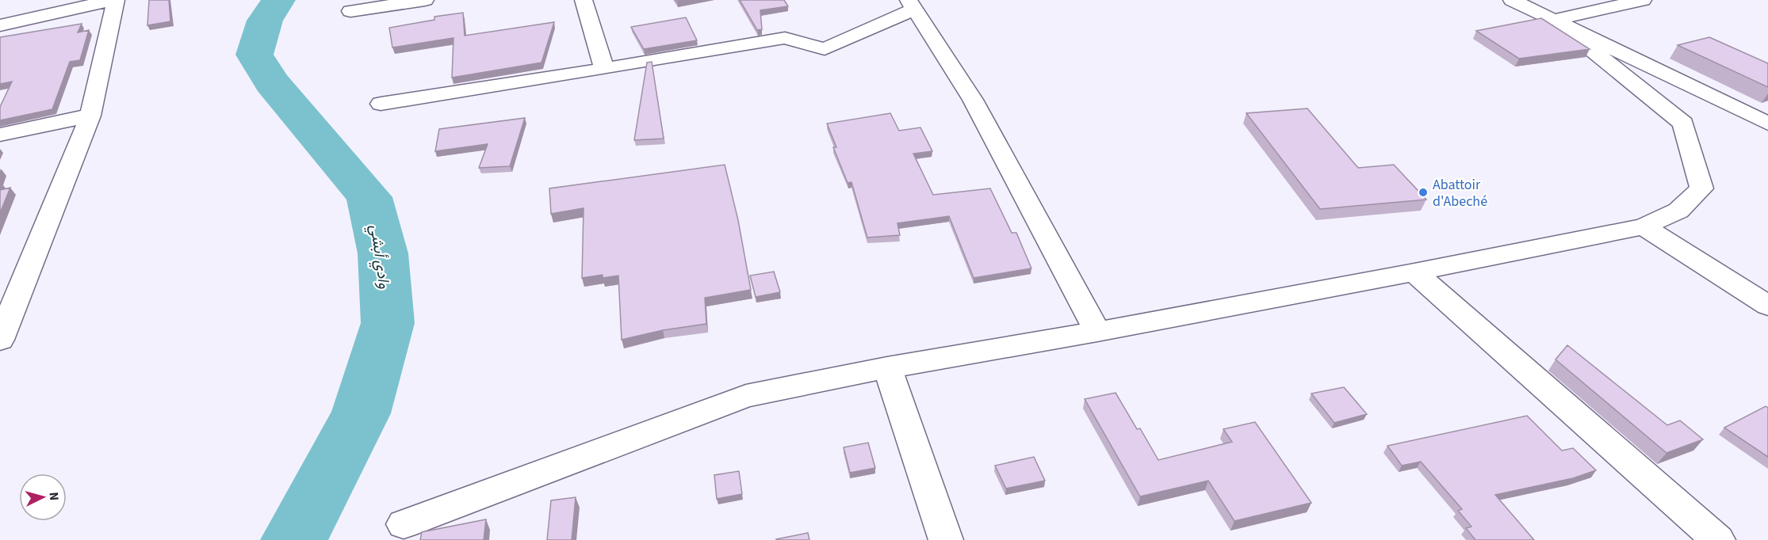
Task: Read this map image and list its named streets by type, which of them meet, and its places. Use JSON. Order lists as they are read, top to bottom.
{
  "water": ["وادي أبشي"],
  "places": ["Abattoir d'Abeché"],
  "north": "right"
}
